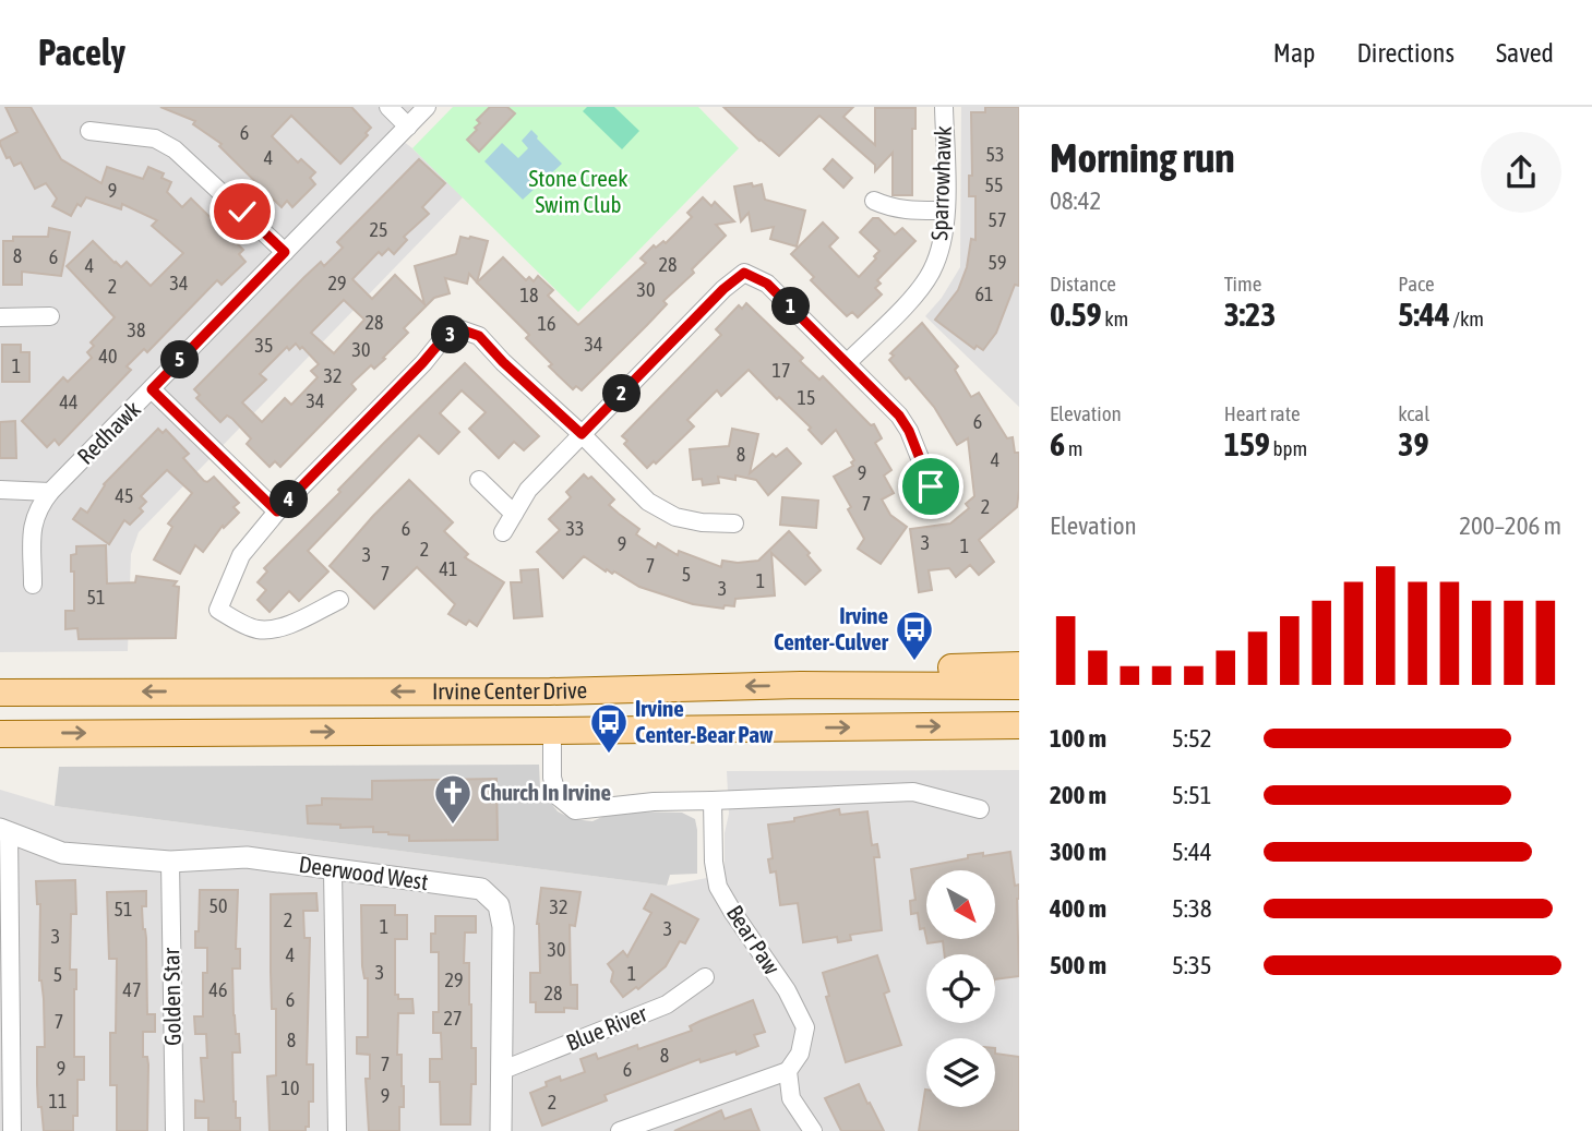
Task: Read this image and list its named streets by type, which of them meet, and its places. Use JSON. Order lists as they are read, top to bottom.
{
  "streets": {
    "main road": ["Irvine Center Drive"],
    "street": [
      "Sparrowhawk",
      "Redhawk",
      "Deerwood West",
      "Bear Paw",
      "Golden Star",
      "Blue River"
    ]
  },
  "crossings": [
    ["Deerwood West", "Golden Star"],
    ["Deerwood West", "Blue River"]
  ],
  "parks": ["Stone Creek Swim Club"],
  "places": {
    "bus stop": ["Irvine Center-Culver", "Irvine Center-Bear Paw"],
    "church": ["Church In Irvine"]
  },
  "house_numbers": [
    "6",
    "53",
    "4",
    "55",
    "9",
    "57",
    "25",
    "8",
    "6",
    "59",
    "28",
    "4",
    "34",
    "29",
    "2",
    "30",
    "61",
    "18",
    "28",
    "16",
    "38",
    "34",
    "35",
    "30",
    "40",
    "1",
    "17",
    "32",
    "15",
    "34",
    "44",
    "6",
    "8",
    "4",
    "9",
    "45",
    "7",
    "2",
    "6",
    "33",
    "3",
    "9",
    "1",
    "2",
    "3",
    "7",
    "41",
    "7",
    "5",
    "1",
    "3",
    "51",
    "50",
    "32",
    "51",
    "2",
    "1",
    "3",
    "3",
    "30",
    "4",
    "3",
    "1",
    "5",
    "29",
    "47",
    "46",
    "28",
    "6",
    "27",
    "7",
    "8",
    "8",
    "7",
    "9",
    "6",
    "10",
    "9",
    "11",
    "2"
  ],
  "north": "bottom right",
  "page": {
    "header": "Pacely",
    "nav": ["Map", "Directions", "Saved"],
    "heading": ["Morning run", "08:42"],
    "stats": [
      ["Distance", "0.59 km"],
      ["Time", "3:23"],
      ["Pace", "5:44 /km"],
      ["Elevation", "6 m"],
      ["Heart rate", "159 bpm"],
      ["kcal", "39"]
    ],
    "pins": [
      "1",
      "3",
      "5",
      "2",
      "4"
    ],
    "chart": ["Elevation", "200–206 m"],
    "list": [
      {
        "name": "100 m",
        "note": "5:52"
      },
      {
        "name": "200 m",
        "note": "5:51"
      },
      {
        "name": "300 m",
        "note": "5:44"
      },
      {
        "name": "400 m",
        "note": "5:38"
      },
      {
        "name": "500 m",
        "note": "5:35"
      }
    ]
  }
}
